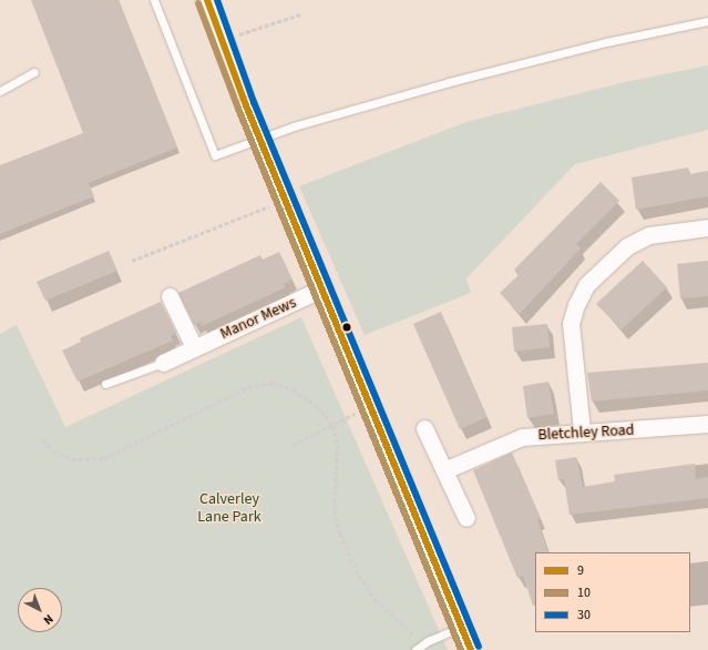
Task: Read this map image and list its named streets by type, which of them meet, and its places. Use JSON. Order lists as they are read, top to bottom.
{
  "streets": {
    "street": ["Manor Mews", "Bletchley Road"]
  },
  "parks": ["Calverley Lane Park"],
  "lines": ["transit line 9", "transit line 30", "transit line 10"],
  "legend": ["9", "10", "30"],
  "north": "bottom right"
}
